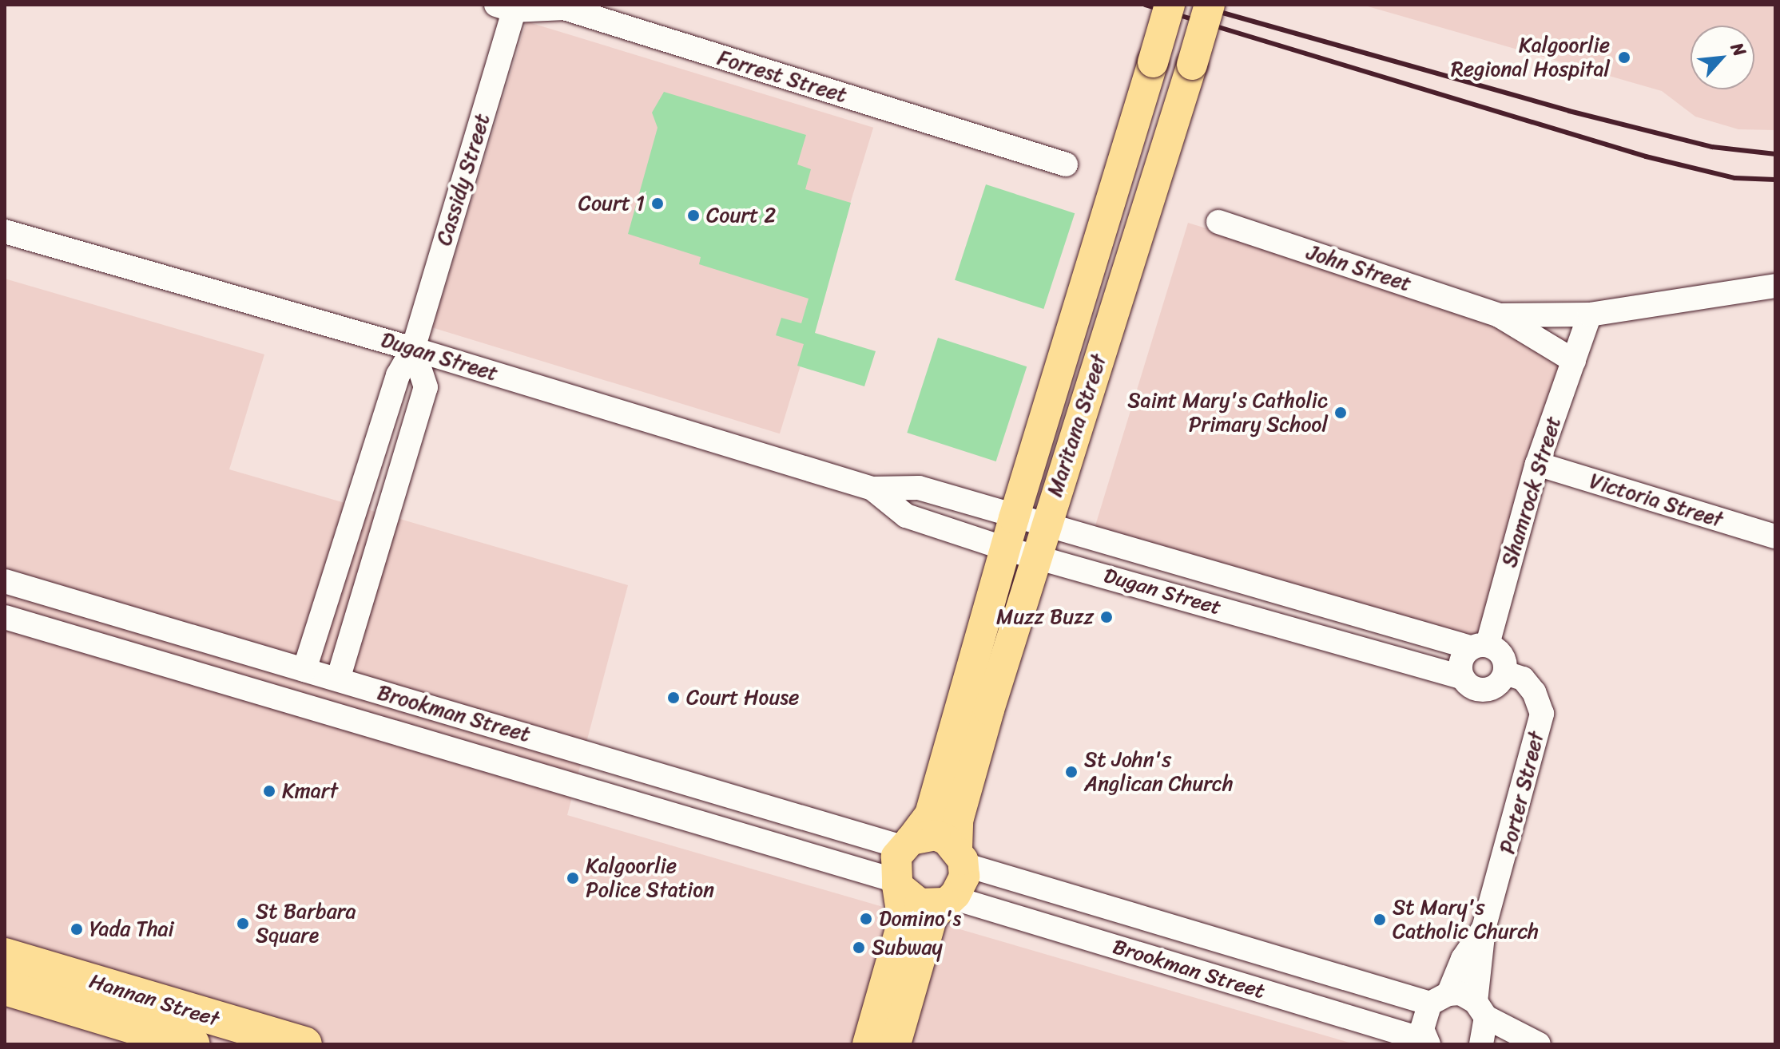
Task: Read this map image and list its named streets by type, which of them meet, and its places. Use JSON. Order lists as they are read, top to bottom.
{
  "streets": {
    "highway": ["Hannan Street"],
    "main road": ["Maritana Street"],
    "street": [
      "Forrest Street",
      "Cassidy Street",
      "John Street",
      "Dugan Street",
      "Shamrock Street",
      "Victoria Street",
      "Brookman Street",
      "Porter Street"
    ]
  },
  "crossings": [
    ["Forrest Street", "Cassidy Street"],
    ["Cassidy Street", "Dugan Street"],
    ["Cassidy Street", "Brookman Street"],
    ["John Street", "Shamrock Street"],
    ["Dugan Street", "Maritana Street"],
    ["Dugan Street", "Shamrock Street"],
    ["Dugan Street", "Porter Street"],
    ["Maritana Street", "Brookman Street"],
    ["Shamrock Street", "Victoria Street"],
    ["Shamrock Street", "Porter Street"],
    ["Brookman Street", "Porter Street"]
  ],
  "places": [
    "Kalgoorlie Regional Hospital",
    "Court 1",
    "Court 2",
    "Saint Mary's Catholic Primary School",
    "Muzz Buzz",
    "Court House",
    "St John's Anglican Church",
    "Kmart",
    "Kalgoorlie Police Station",
    "Domino's",
    "St Mary's Catholic Church",
    "St Barbara Square",
    "Yada Thai",
    "Subway"
  ],
  "north": "top right"
}
